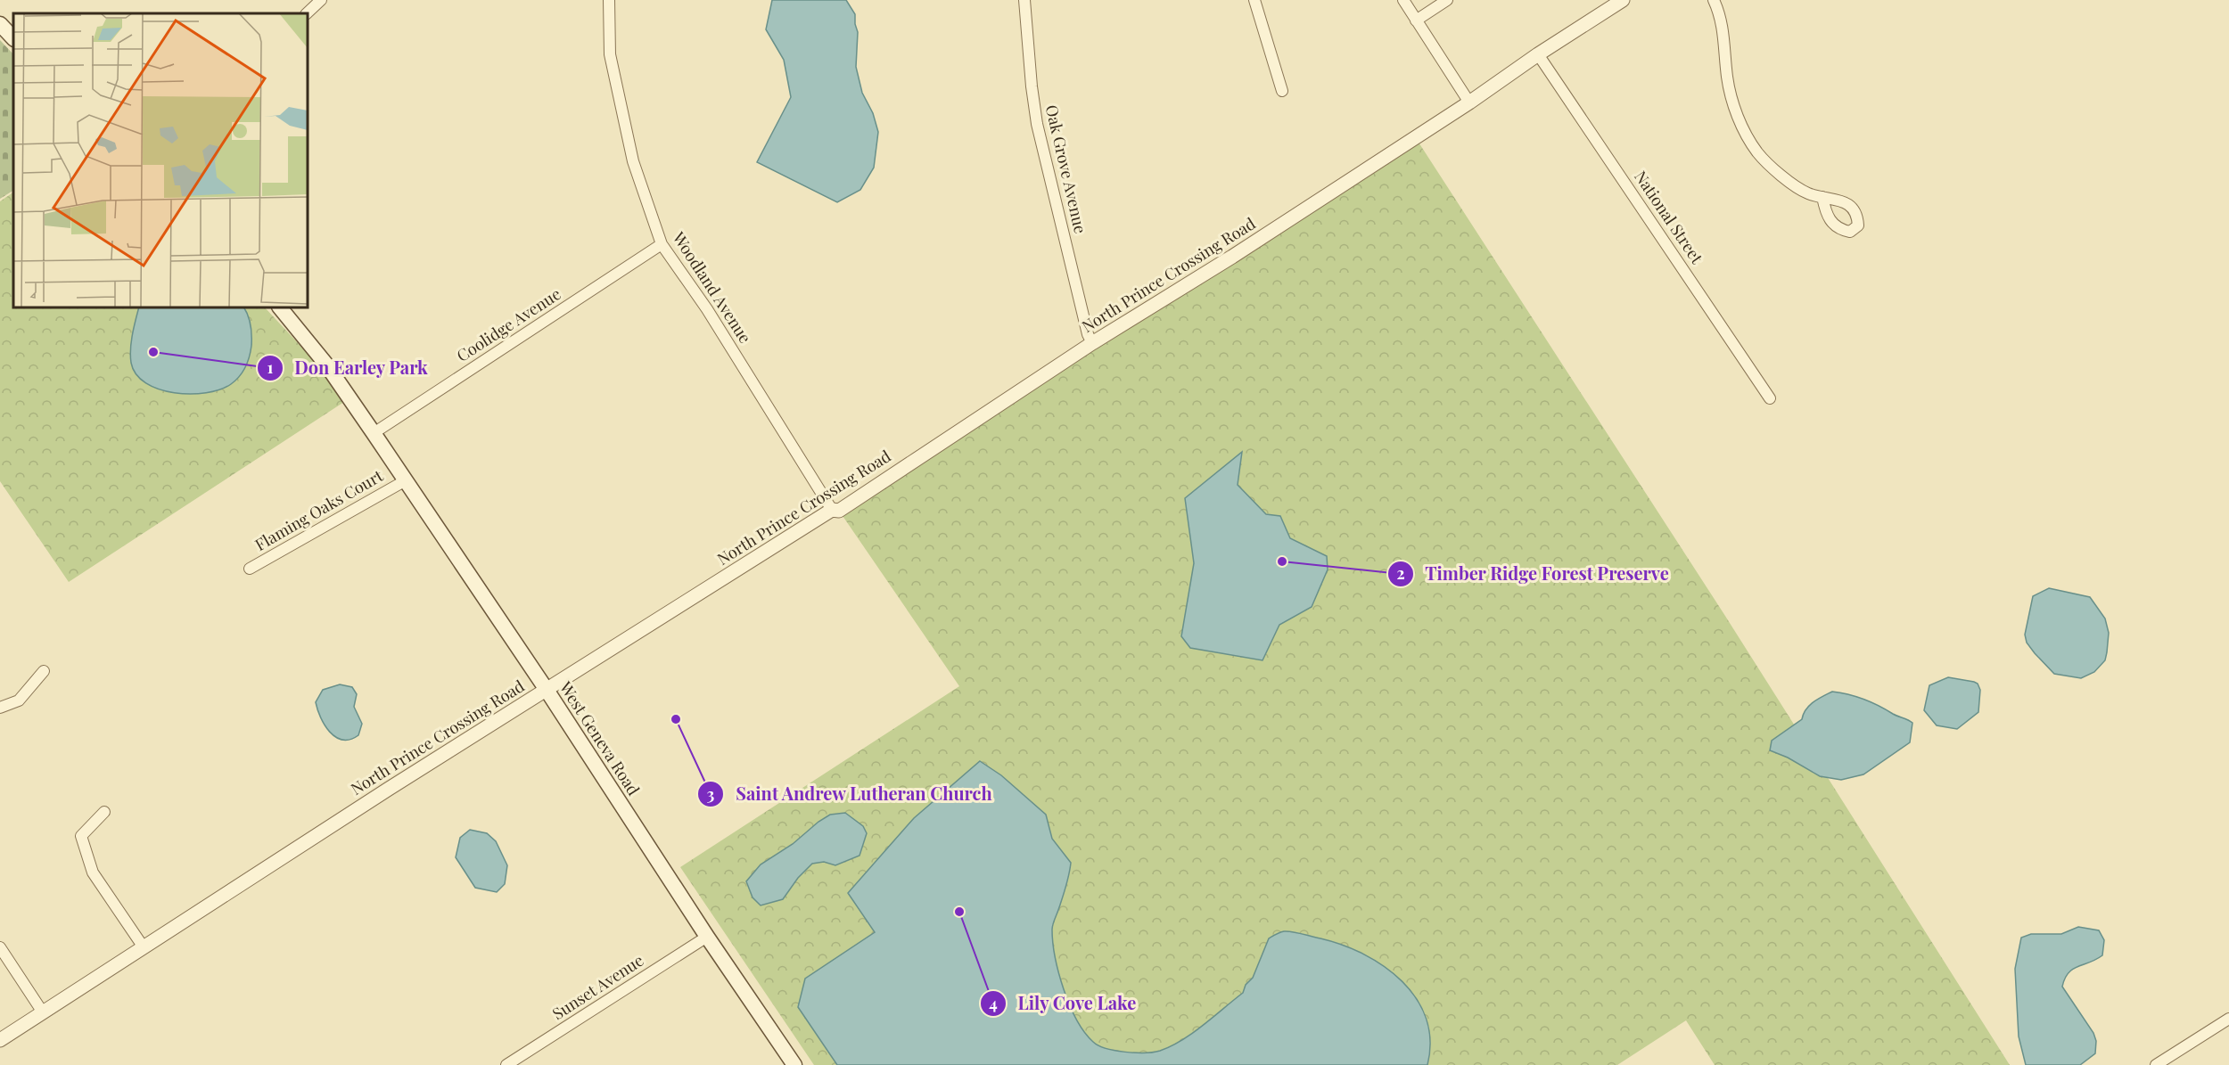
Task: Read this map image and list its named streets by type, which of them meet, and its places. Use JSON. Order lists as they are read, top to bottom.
{
  "streets": {
    "main road": ["West Geneva Road"],
    "street": [
      "Oak Grove Avenue",
      "National Street",
      "North Prince Crossing Road",
      "Woodland Avenue",
      "Coolidge Avenue",
      "Flaming Oaks Court",
      "Sunset Avenue"
    ]
  },
  "crossings": [
    ["Oak Grove Avenue", "North Prince Crossing Road"],
    ["National Street", "North Prince Crossing Road"],
    ["North Prince Crossing Road", "Woodland Avenue"],
    ["North Prince Crossing Road", "West Geneva Road"],
    ["Woodland Avenue", "Coolidge Avenue"],
    ["Coolidge Avenue", "West Geneva Road"],
    ["Flaming Oaks Court", "West Geneva Road"],
    ["West Geneva Road", "Sunset Avenue"]
  ],
  "places": [
    "Don Earley Park",
    "Timber Ridge Forest Preserve",
    "Saint Andrew Lutheran Church",
    "Lily Cove Lake"
  ]
}
